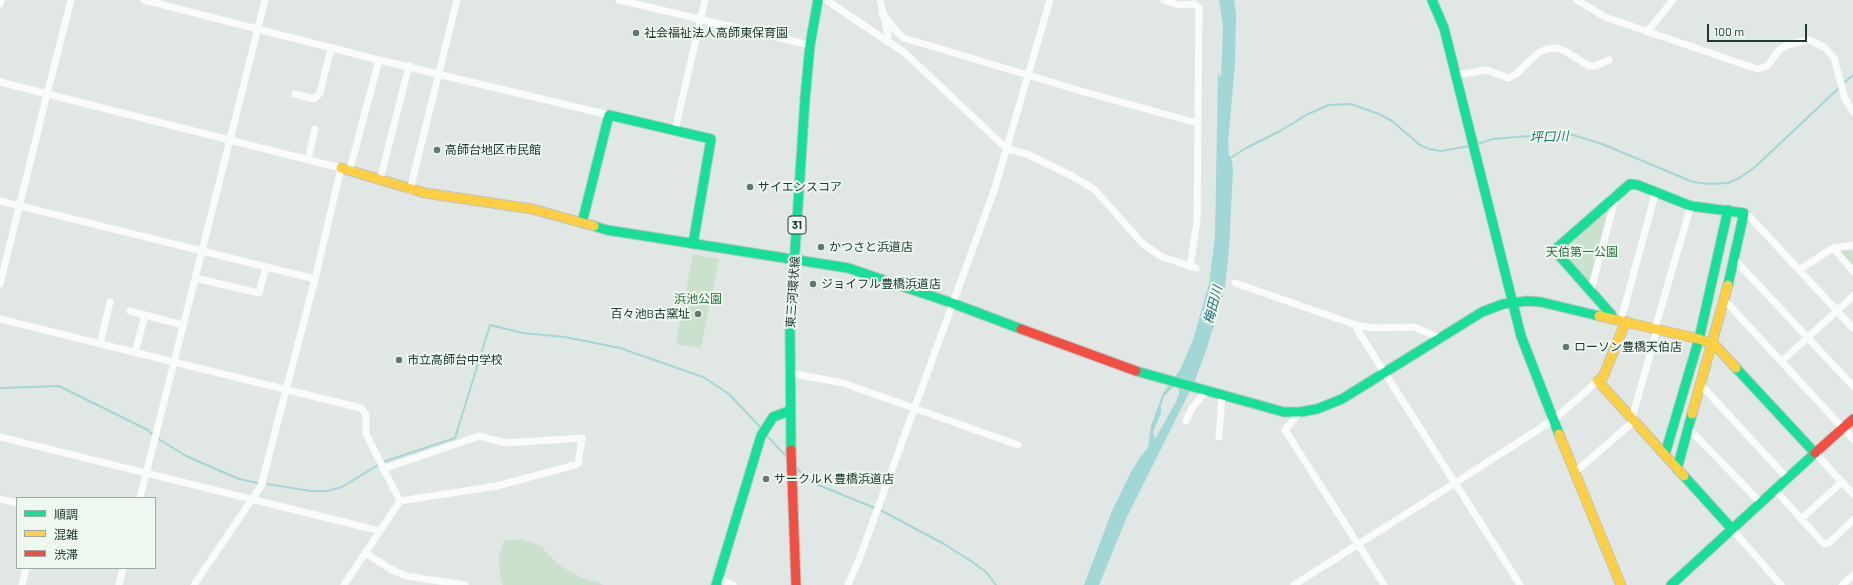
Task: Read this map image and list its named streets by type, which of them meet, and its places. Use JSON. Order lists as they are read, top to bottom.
{
  "streets": {
    "street": ["31", "東三河環状線"]
  },
  "water": ["坪口川", "梅田川"],
  "parks": ["天伯第一公園", "浜池公園"],
  "places": [
    "社会福祉法人高師東保育園",
    "高師台地区市民館",
    "サイエンスコア",
    "かつさと浜道店",
    "ジョイフル豊橋浜道店",
    "百々池B古窯址",
    "ローソン豊橋天伯店",
    "市立高師台中学校",
    "サークルＫ豊橋浜道店"
  ],
  "legend": ["順調", "混雑", "渋滞"],
  "scale_bar": "100 m"
}
